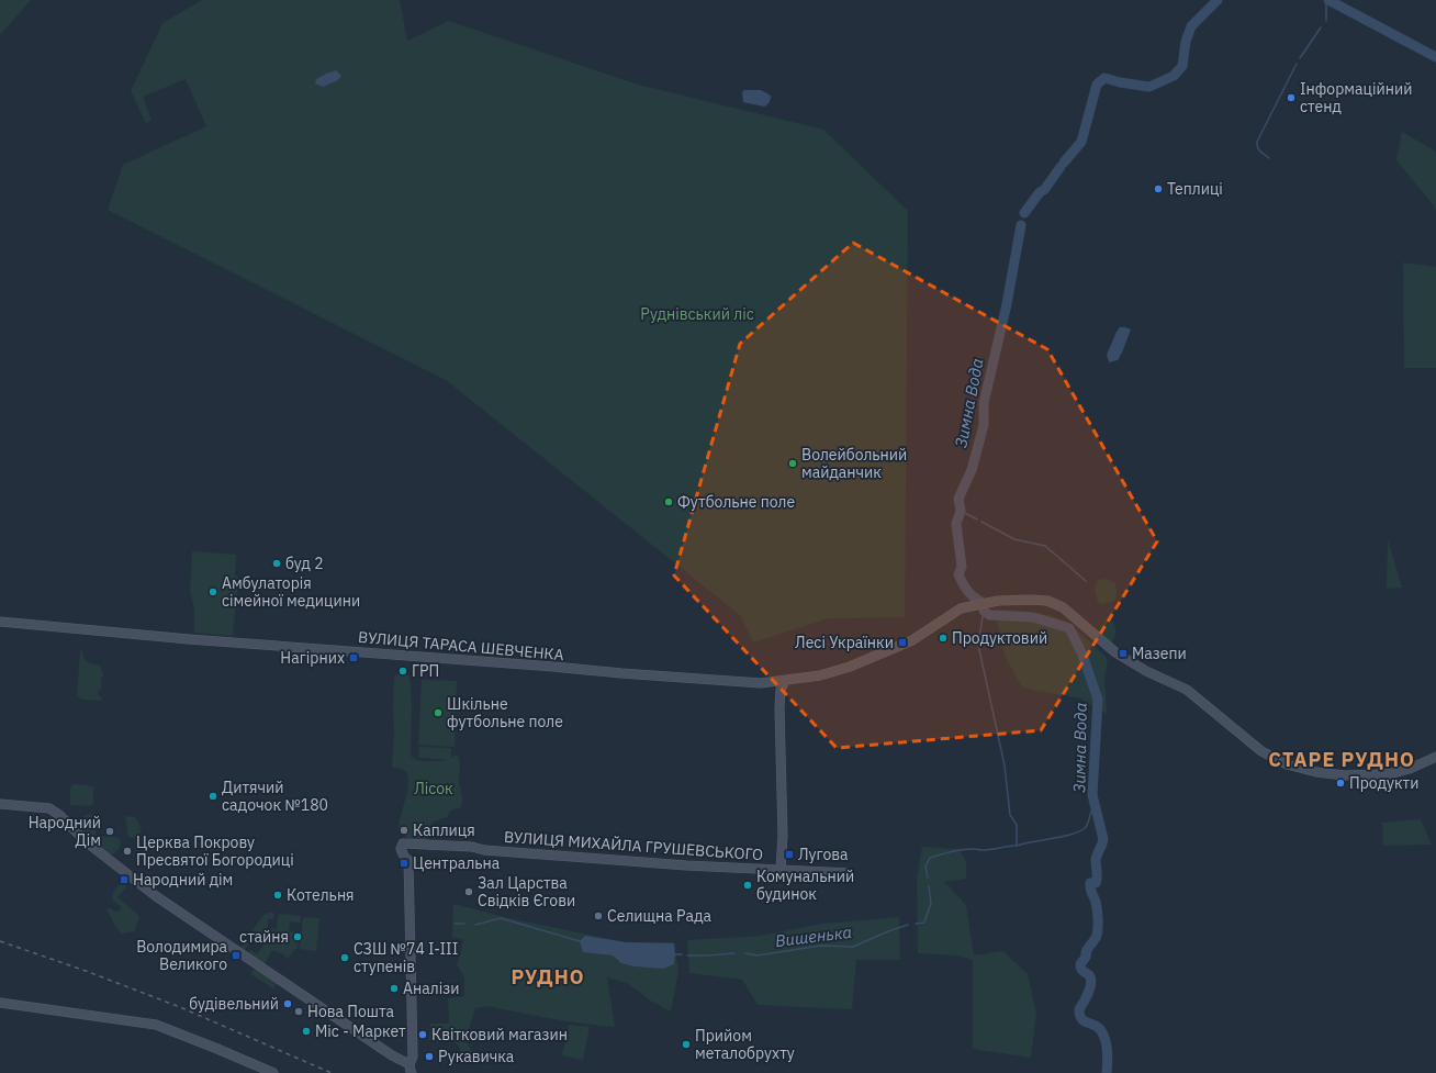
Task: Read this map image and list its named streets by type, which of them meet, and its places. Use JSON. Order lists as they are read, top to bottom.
{
  "streets": {
    "street": ["ВУЛИЦЯ ТАРАСА ШЕВЧЕНКА", "ВУЛИЦЯ МИХАЙЛА ГРУШЕВСЬКОГО"]
  },
  "districts": ["СТАРЕ РУДНО", "РУДНО"],
  "water": ["Зимна Вода", "Вишенька"],
  "parks": ["Руднівський ліс", "Лісок"],
  "places": {
    "other": [
      "Інформаційний стенд",
      "Теплиці",
      "Волейбольний майданчик",
      "Футбольне поле",
      "буд 2",
      "Амбулаторія сімейної медицини",
      "Продуктовий",
      "ГРП",
      "Шкільне футбольне поле",
      "Продукти",
      "Дитячий садочок №180",
      "Каплиця",
      "Народний Дім",
      "Церква Покрову Пресвятої Богородиці",
      "Комунальний будинок",
      "Зал Царства Свідків Єгови",
      "Котельня",
      "Селищна Рада",
      "стайня",
      "СЗШ №74 І-ІІІ ступенів",
      "Аналізи",
      "будівельний",
      "Нова Пошта",
      "Міс - Маркет",
      "Квітковий магазин",
      "Прийом металобрухту",
      "Рукавичка"
    ],
    "transit": [
      "Лесі Українки",
      "Мазепи",
      "Нагірних",
      "Лугова",
      "Центральна",
      "Народний дім",
      "Володимира Великого"
    ]
  }
}
